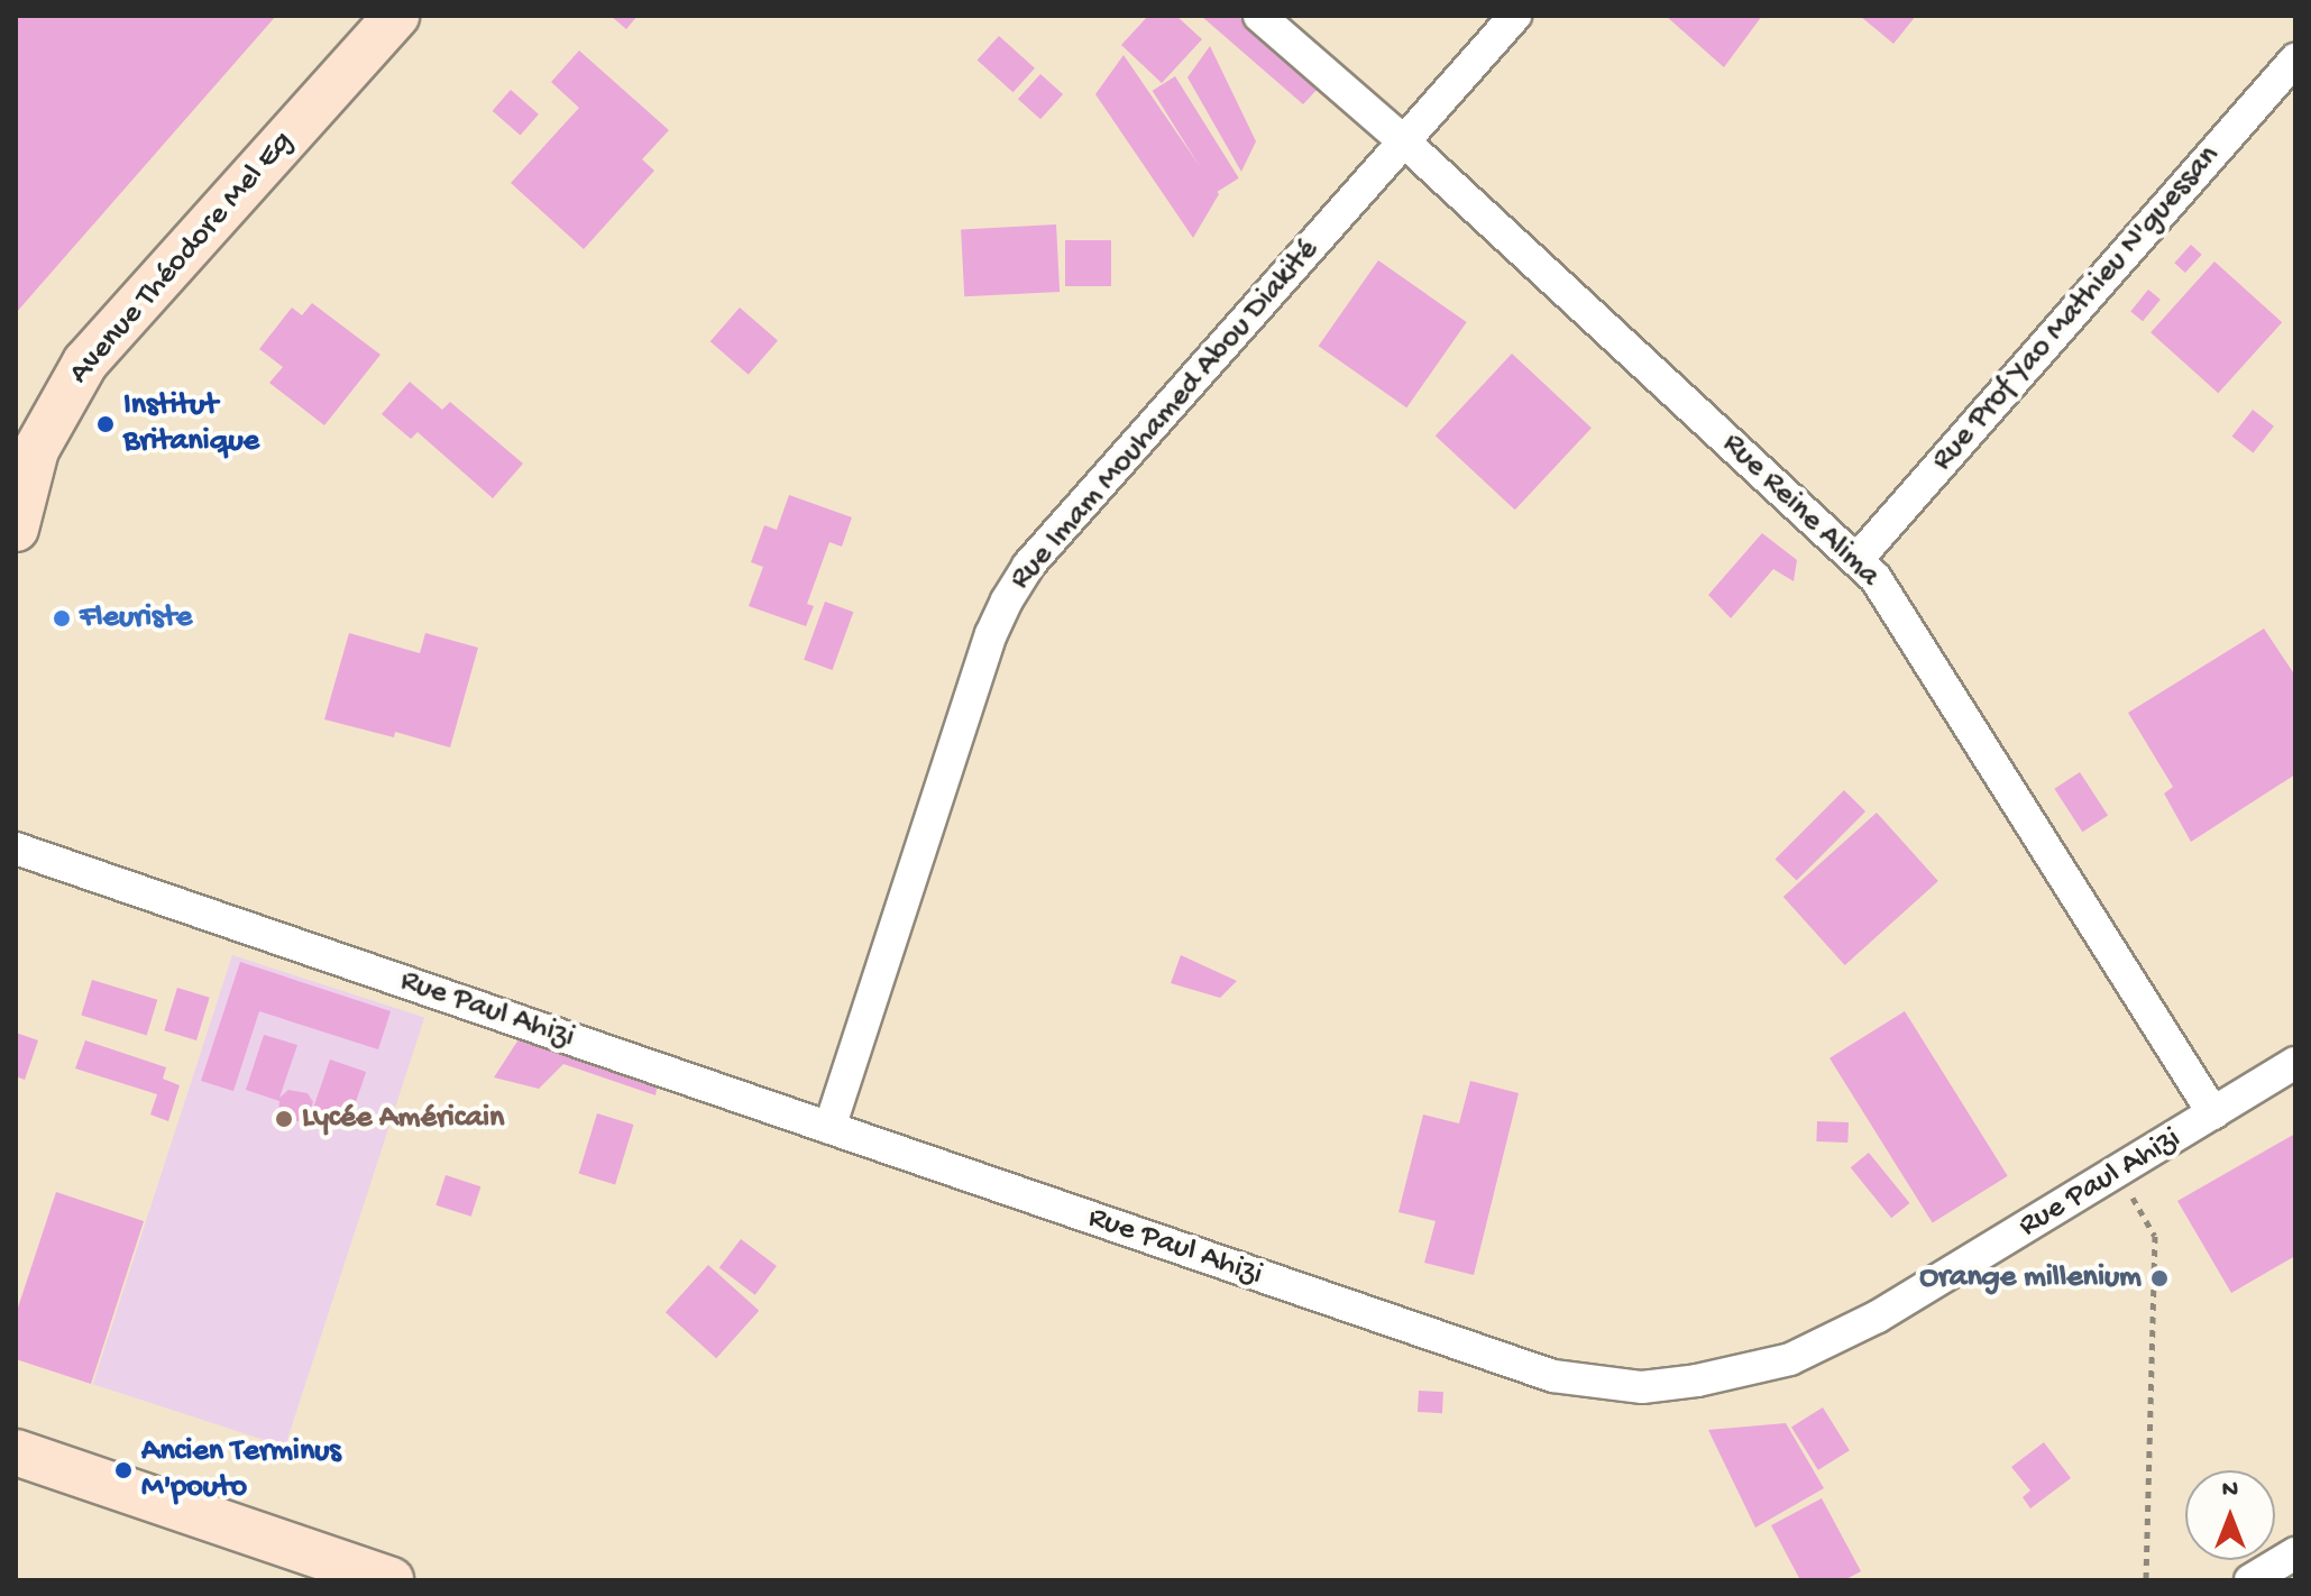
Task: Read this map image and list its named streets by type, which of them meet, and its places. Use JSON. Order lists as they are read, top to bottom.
{
  "streets": {
    "main road": ["Avenue Théodore Mel Eg"],
    "street": [
      "Rue Prof Yao Mathieu N'guessan",
      "Rue Imam Mouhamed Abou Diakité",
      "Rue Reine Alima",
      "Rue Paul Ahizi"
    ]
  },
  "crossings": [
    ["Rue Prof Yao Mathieu N'guessan", "Rue Reine Alima"],
    ["Rue Imam Mouhamed Abou Diakité", "Rue Reine Alima"],
    ["Rue Imam Mouhamed Abou Diakité", "Rue Paul Ahizi"],
    ["Rue Reine Alima", "Rue Paul Ahizi"]
  ],
  "places": [
    "Institut Britanique",
    "Fleuriste",
    "Lycée Américain",
    "Orange millenium",
    "Ancien Terminus M'pouto"
  ],
  "north": "top"
}
